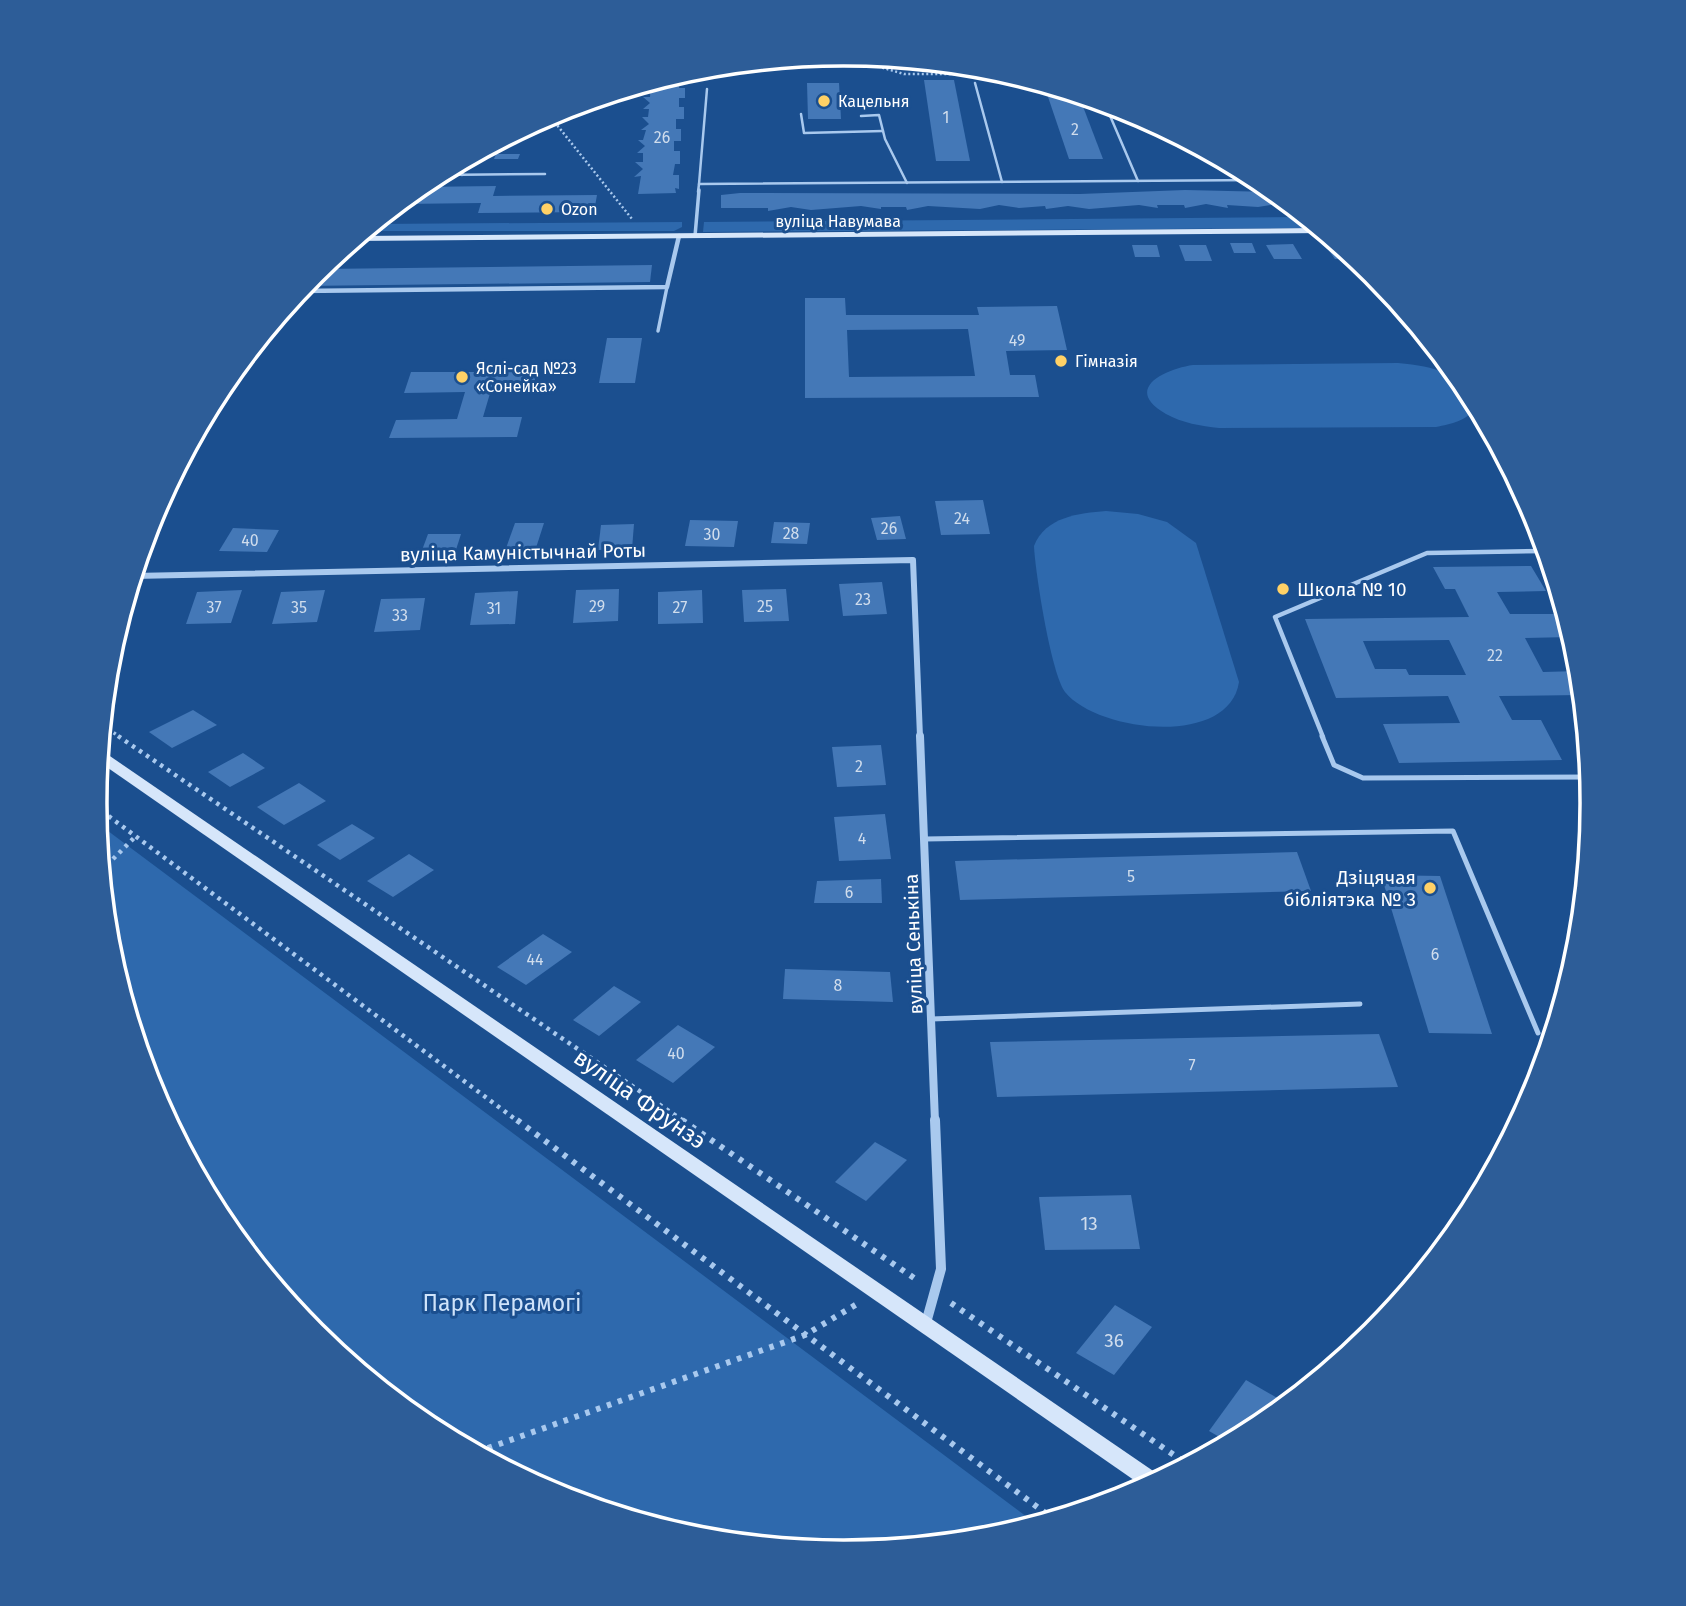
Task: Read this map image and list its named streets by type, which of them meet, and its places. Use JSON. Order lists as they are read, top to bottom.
{
  "streets": {
    "street": [
      "вуліца Навумава",
      "вуліца Камуністычнай Роты",
      "вуліца Сенькіна",
      "вуліца Фрунзэ"
    ]
  },
  "crossings": [
    ["вуліца Камуністычнай Роты", "вуліца Сенькіна"],
    ["вуліца Сенькіна", "вуліца Фрунзэ"]
  ],
  "parks": ["Парк Перамогі"],
  "places": [
    "Кацельня",
    "Ozon",
    "Гімназія",
    "Яслі-сад №23 «Сонейка»",
    "Школа № 10",
    "Дзіцячая бібліятэка № 3"
  ],
  "house_numbers": [
    "1",
    "2",
    "26",
    "49",
    "24",
    "26",
    "28",
    "30",
    "40",
    "23",
    "29",
    "25",
    "37",
    "35",
    "27",
    "31",
    "33",
    "22",
    "2",
    "4",
    "5",
    "6",
    "6",
    "44",
    "8",
    "40",
    "7",
    "13",
    "36"
  ]
}
